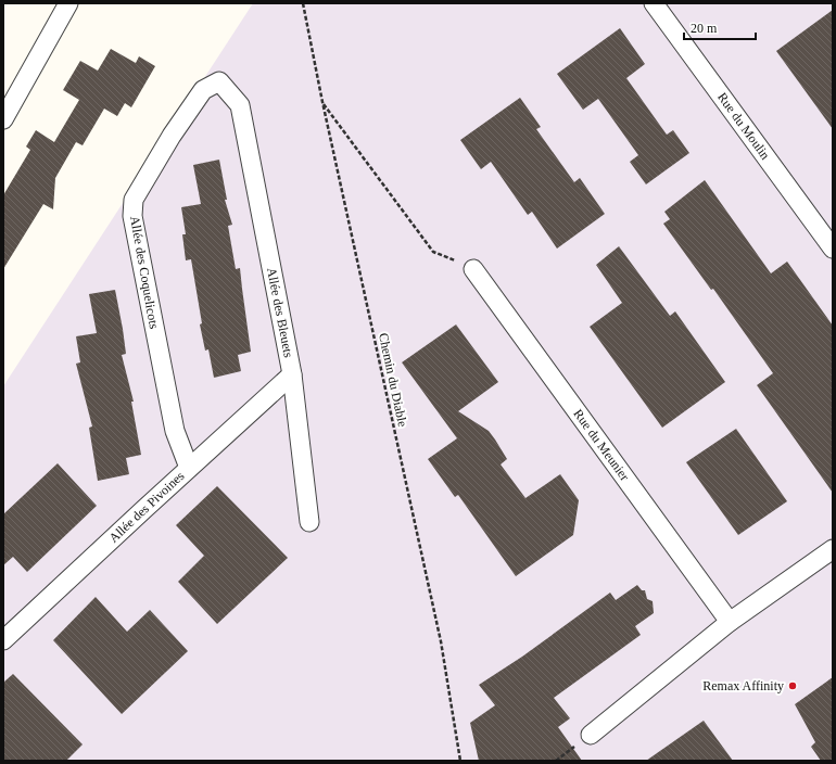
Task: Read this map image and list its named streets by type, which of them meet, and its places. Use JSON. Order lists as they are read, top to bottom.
{
  "streets": {
    "street": [
      "Rue du Moulin",
      "Allée des Coquelicots",
      "Allée des Bleuets",
      "Rue du Meunier",
      "Allée des Pivoines"
    ],
    "path": ["Chemin du Diable"]
  },
  "crossings": [
    ["Allée des Coquelicots", "Allée des Bleuets"],
    ["Allée des Coquelicots", "Allée des Pivoines"],
    ["Allée des Bleuets", "Allée des Pivoines"]
  ],
  "places": ["Remax Affinity"],
  "scale_bar": "20 m"
}
